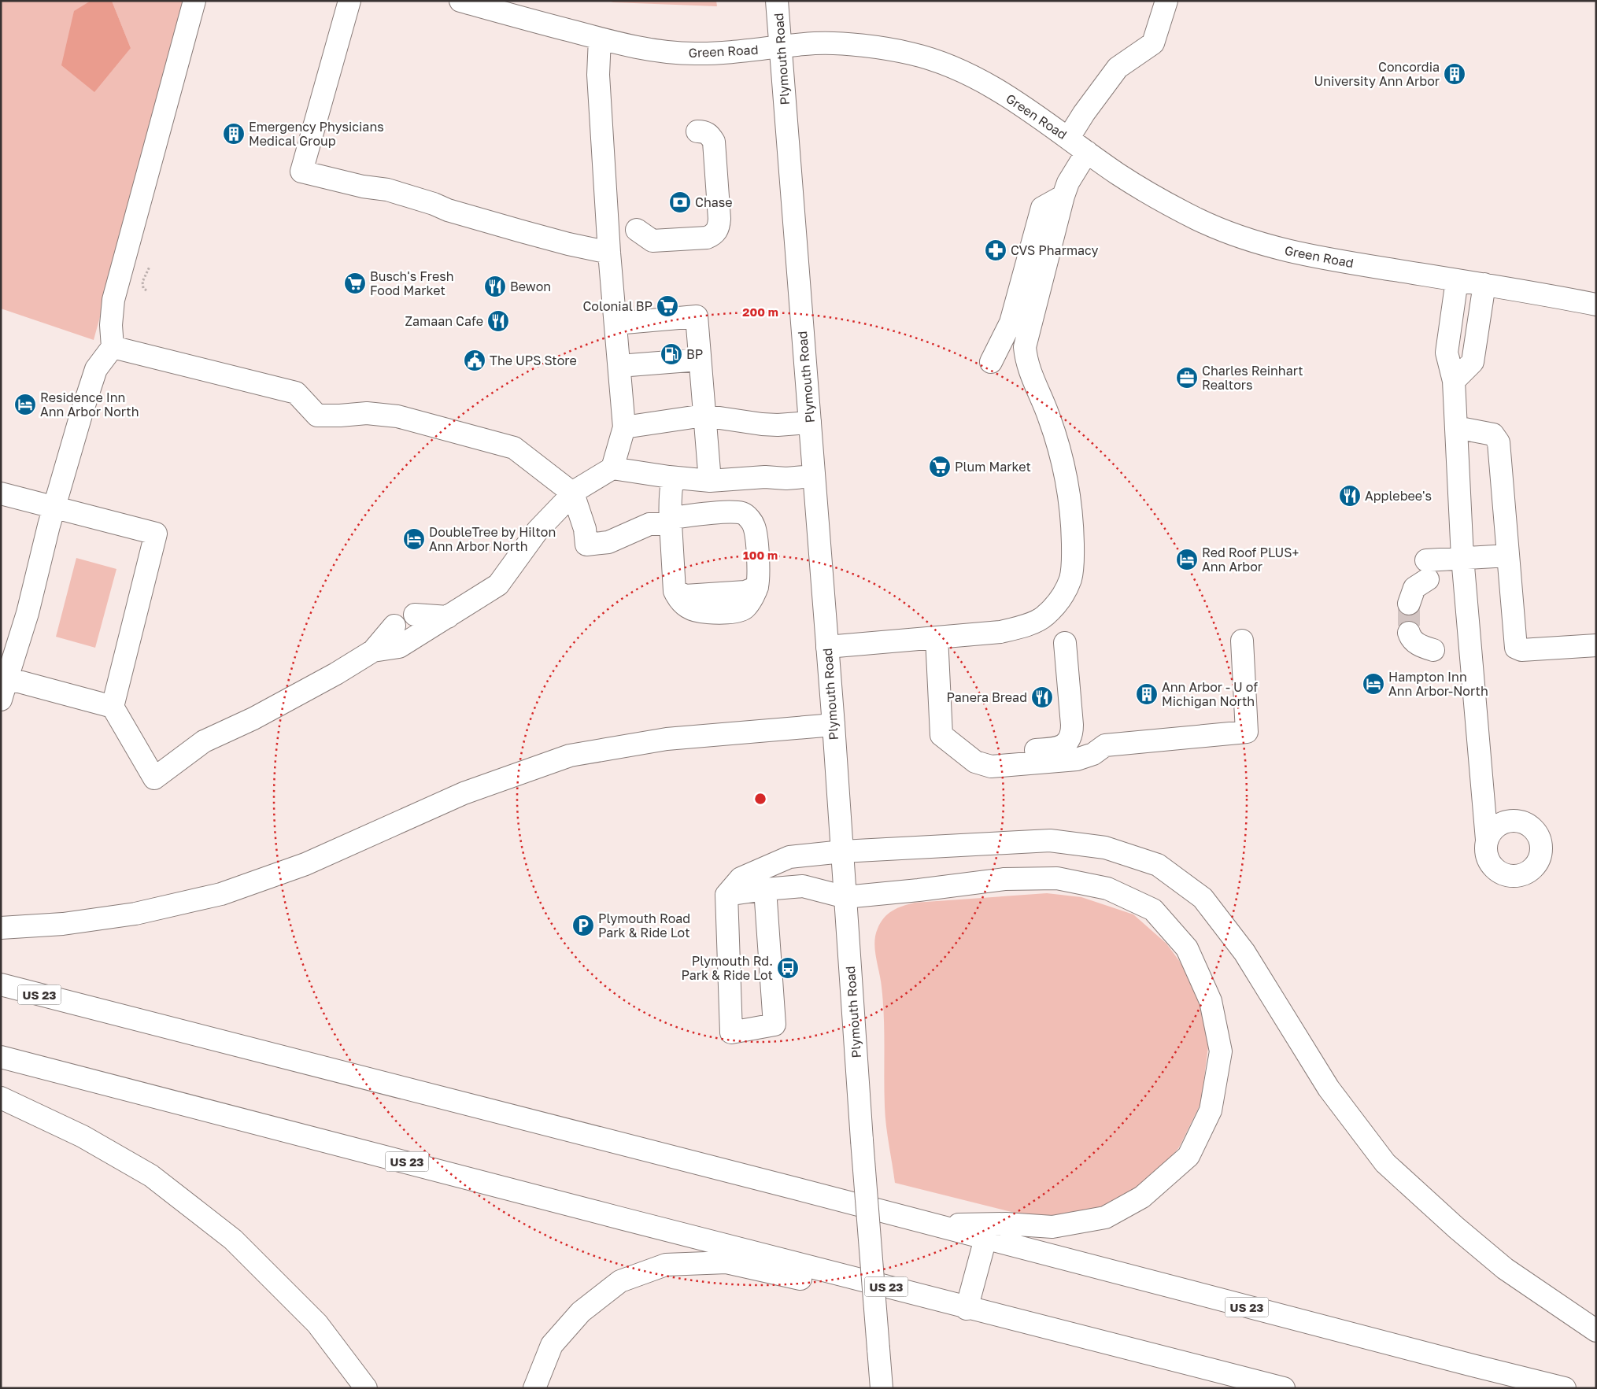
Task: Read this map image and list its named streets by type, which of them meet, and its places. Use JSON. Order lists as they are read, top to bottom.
{
  "streets": {
    "main road": ["Green Road", "Plymouth Road", "US 23"]
  },
  "crossings": [
    ["Green Road", "Plymouth Road"]
  ],
  "places": {
    "building": ["Concordia University Ann Arbor", "Emergency Physicians Medical Group", "Ann Arbor - U of Michigan North"],
    "bank": ["Chase"],
    "pharmacy": ["CVS Pharmacy"],
    "supermarket": ["Busch's Fresh Food Market", "Colonial BP", "Plum Market"],
    "restaurant": [
      "Bewon",
      "Zamaan Cafe",
      "Applebee's",
      "Panera Bread"
    ],
    "fuel station": ["BP"],
    "public building": ["The UPS Store"],
    "office": ["Charles Reinhart Realtors"],
    "hotel": [
      "Residence Inn Ann Arbor North",
      "DoubleTree by Hilton Ann Arbor North",
      "Red Roof PLUS+ Ann Arbor",
      "Hampton Inn Ann Arbor-North"
    ],
    "parking": ["Plymouth Road Park & Ride Lot"],
    "bus stop": ["Plymouth Rd. Park & Ride Lot"]
  },
  "rings": ["200 m", "100 m"]
}
